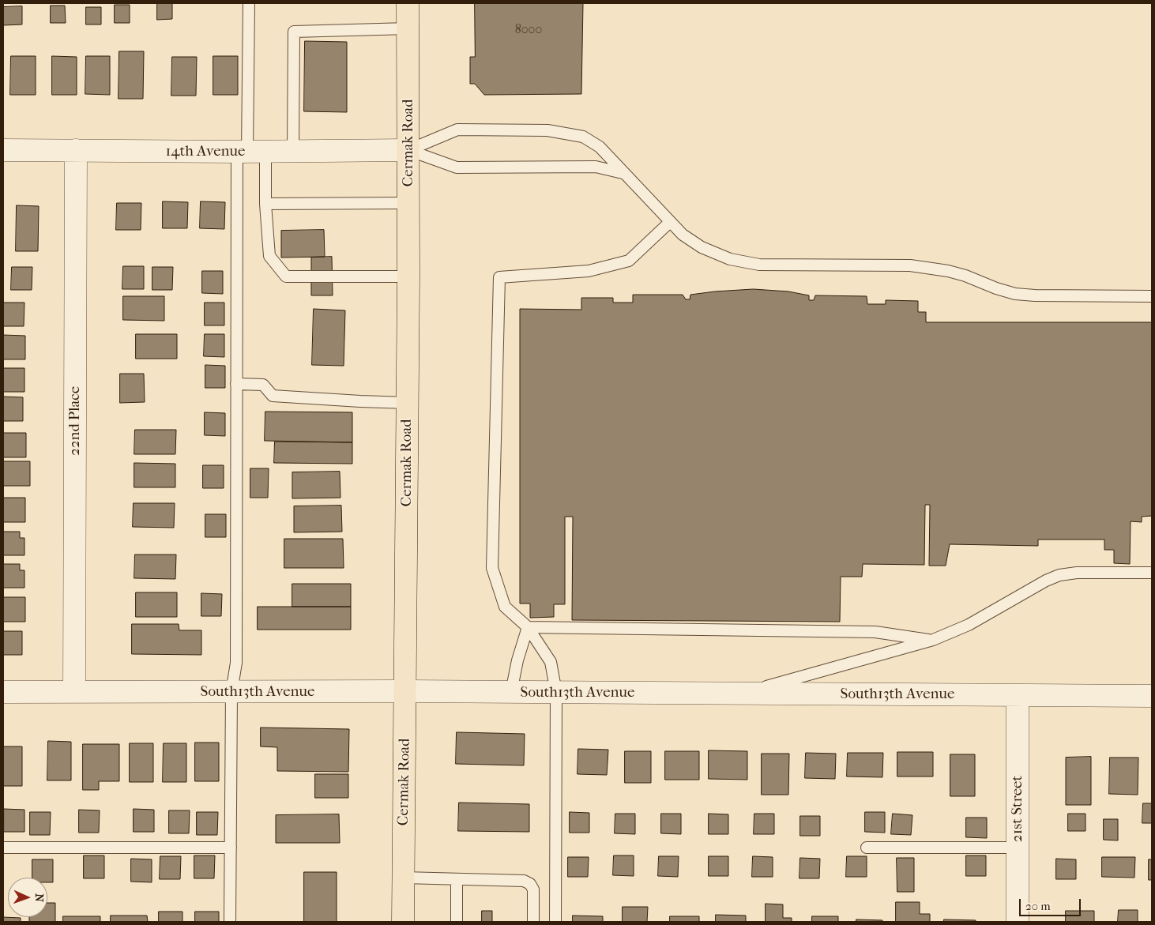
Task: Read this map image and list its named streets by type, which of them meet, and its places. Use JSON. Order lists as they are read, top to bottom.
{
  "streets": {
    "main road": ["Cermak Road"],
    "street": [
      "14th Avenue",
      "22nd Place",
      "South13th Avenue",
      "21st Street"
    ]
  },
  "crossings": [
    ["Cermak Road", "14th Avenue"],
    ["Cermak Road", "South13th Avenue"],
    ["14th Avenue", "22nd Place"],
    ["22nd Place", "South13th Avenue"],
    ["South13th Avenue", "21st Street"]
  ],
  "house_numbers": ["8000"],
  "scale_bar": "20 m",
  "north": "right"
}
